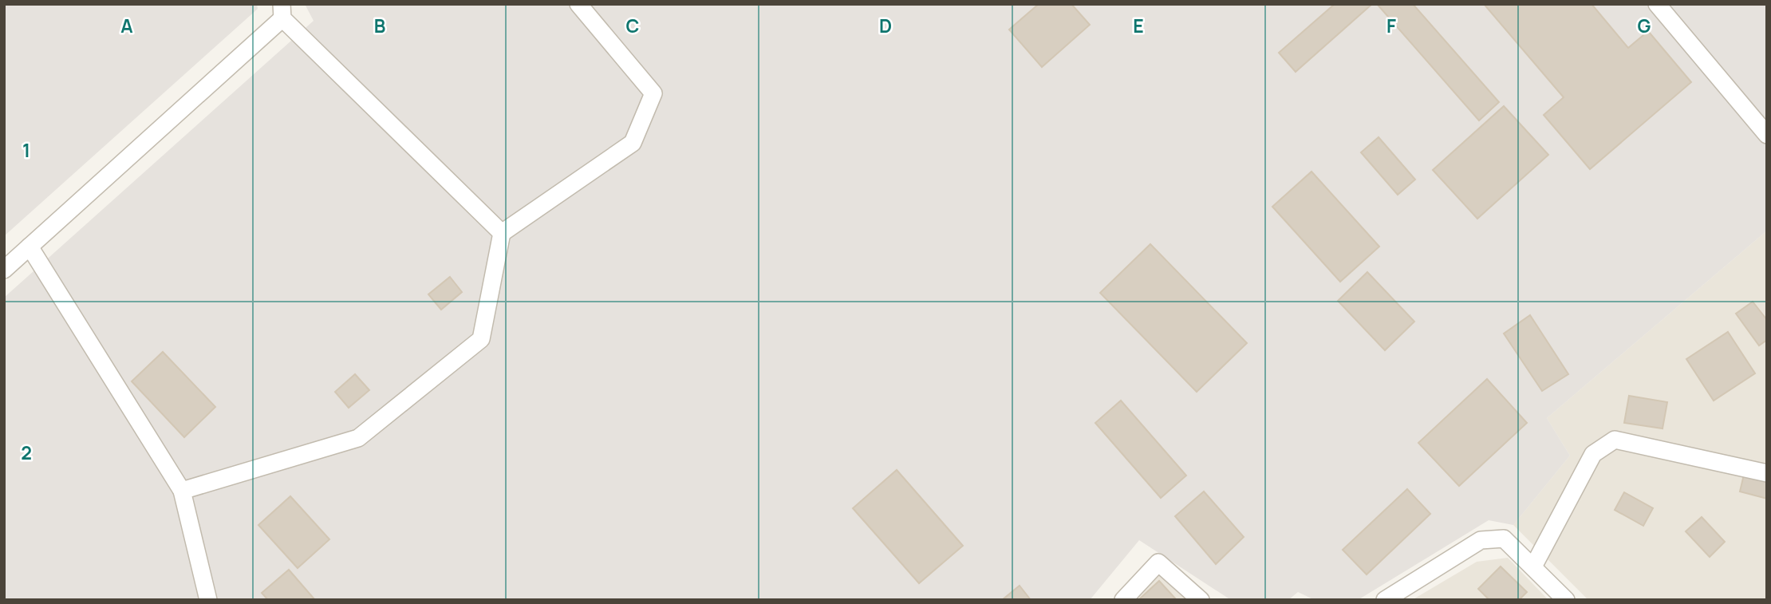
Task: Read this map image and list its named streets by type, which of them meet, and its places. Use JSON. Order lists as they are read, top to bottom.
{
  "grid": {
    "columns": [
      "A",
      "B",
      "C",
      "D",
      "E",
      "F",
      "G"
    ],
    "rows": ["1", "2"]
  }
}
